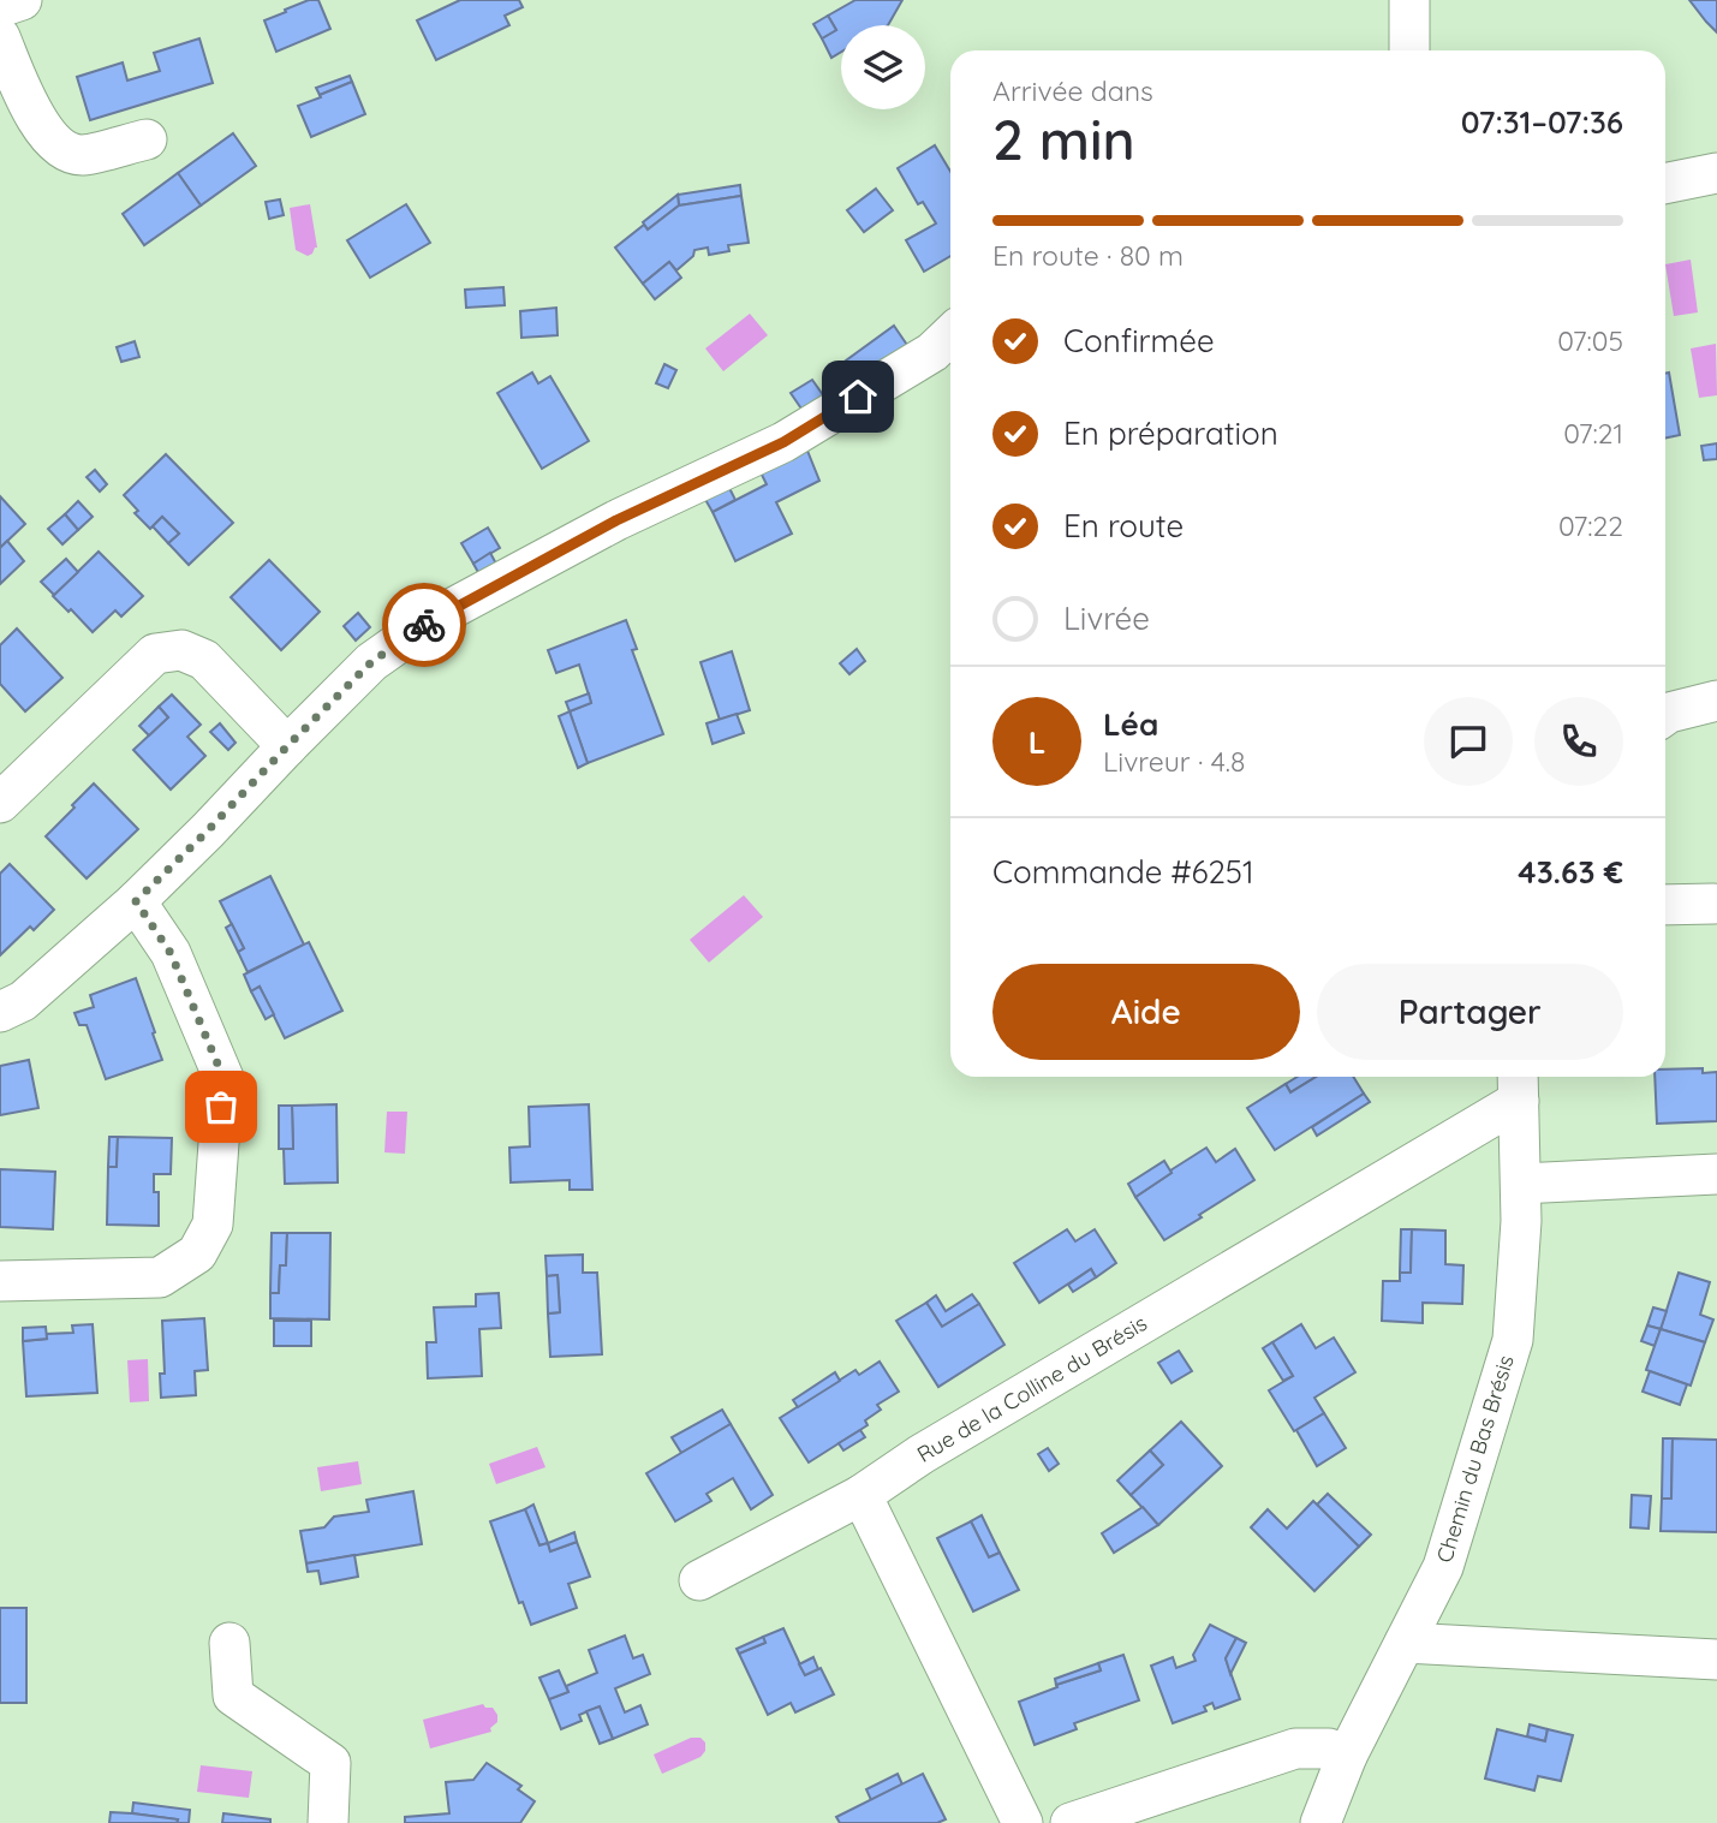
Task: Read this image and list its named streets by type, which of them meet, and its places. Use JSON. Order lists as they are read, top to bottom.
{
  "streets": {
    "street": ["Rue de la Colline du Brésis", "Chemin du Bas Brésis"]
  },
  "crossings": [
    ["Rue de la Colline du Brésis", "Chemin du Bas Brésis"]
  ],
  "page": {
    "heading": ["2 min", "Arrivée dans", "07:31–07:36"],
    "panel": [
      "Léa",
      "Livreur · 4.8",
      "Commande #6251",
      "43.63 €"
    ],
    "bar": "En route · 80 m",
    "list": [
      ["Confirmée", "07:05"],
      ["En préparation", "07:21"],
      ["En route", "07:22"],
      "Livrée"
    ],
    "round": "L",
    "buttons": ["Aide", "Partager"]
  }
}
